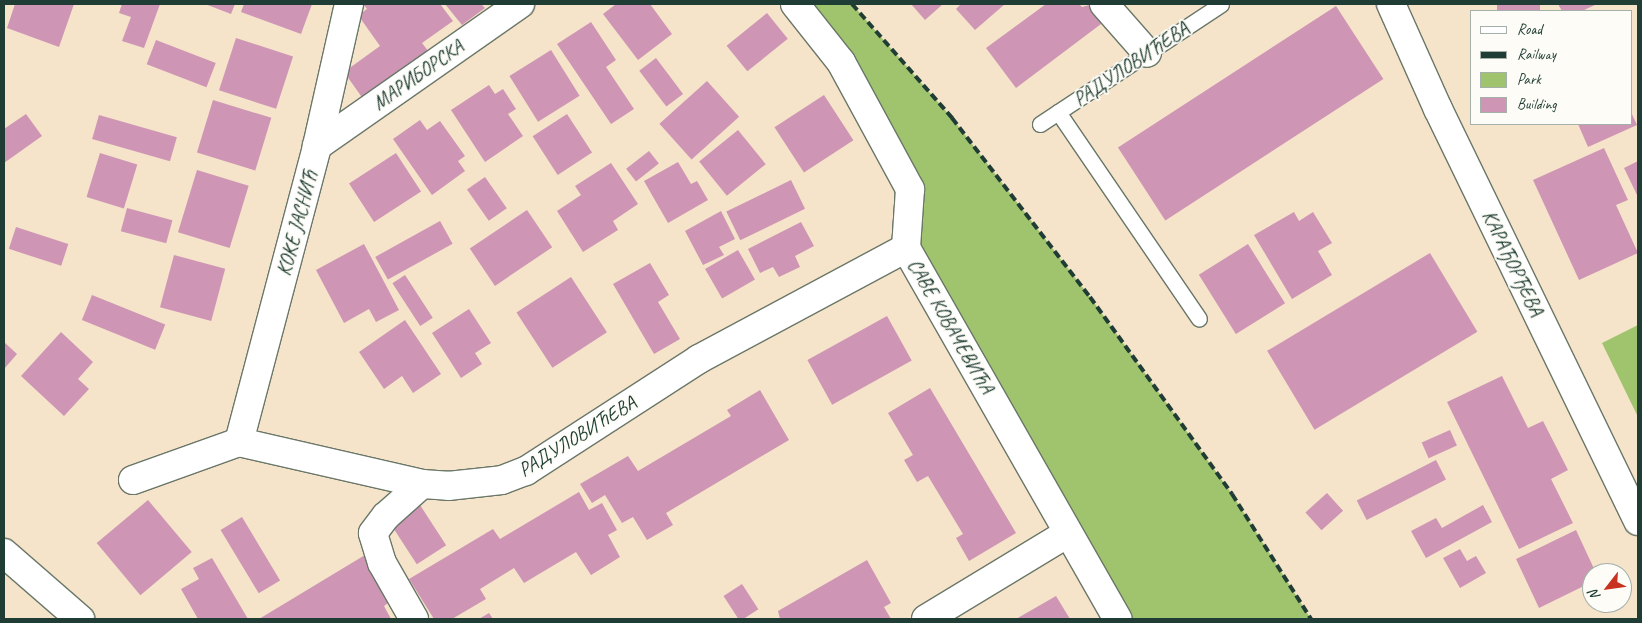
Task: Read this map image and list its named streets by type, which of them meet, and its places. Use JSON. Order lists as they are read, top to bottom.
{
  "streets": {
    "street": [
      "РАДУЛОВИЋЕВА",
      "МАРИБОРСКА",
      "КОКЕ ЈАСНИЋ",
      "КАРАЂОРЂЕВА",
      "САВЕ КОВАЧЕВИЋА"
    ]
  },
  "crossings": [
    ["РАДУЛОВИЋЕВА", "КОКЕ ЈАСНИЋ"],
    ["РАДУЛОВИЋЕВА", "САВЕ КОВАЧЕВИЋА"],
    ["МАРИБОРСКА", "КОКЕ ЈАСНИЋ"]
  ],
  "legend": [
    "Road",
    "Railway",
    "Park",
    "Building"
  ],
  "north": "bottom left"
}
